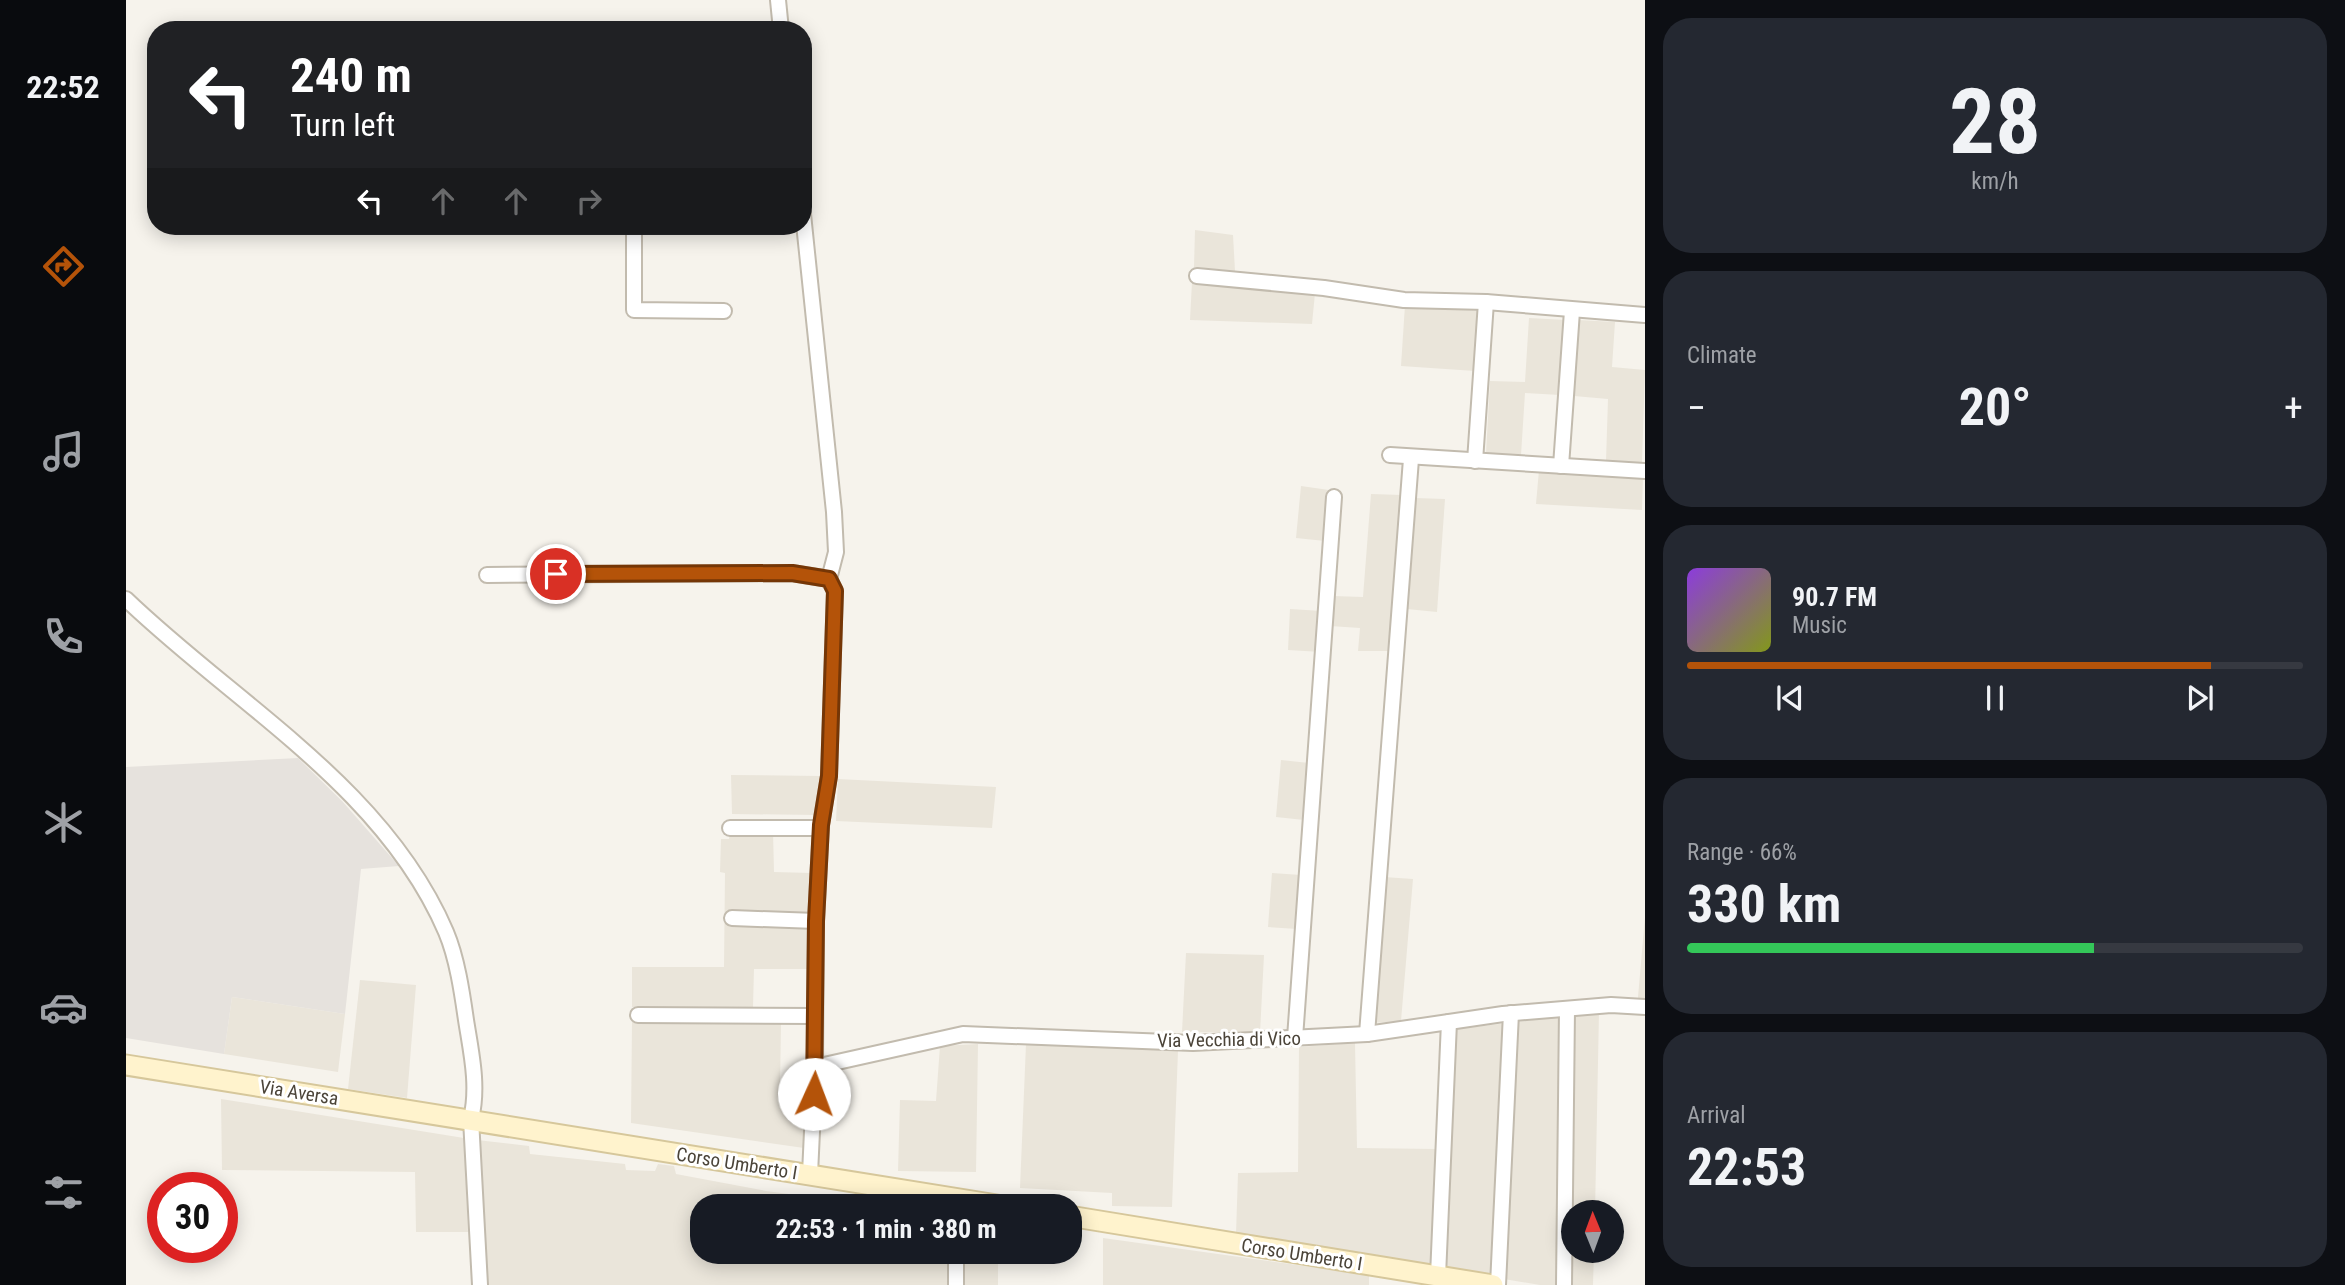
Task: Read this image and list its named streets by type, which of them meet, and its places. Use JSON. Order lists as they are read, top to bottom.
{
  "streets": {
    "main road": ["Via Aversa", "Corso Umberto I"],
    "street": ["Via Vecchia di Vico"]
  },
  "crossings": [
    ["Via Aversa", "Corso Umberto I"]
  ],
  "north": "top",
  "page": {
    "tabs": "22:52",
    "tile": [
      ["28", "km/h"],
      "Climate",
      ["Range · 66%", "330 km"],
      ["Arrival", "22:53"]
    ],
    "turn": ["240 m", "Turn left"],
    "heat": ["−", "20°", "+"],
    "song": ["90.7 FM", "Music"],
    "limit": "30",
    "trip": "22:53 · 1 min · 380 m"
  }
}
